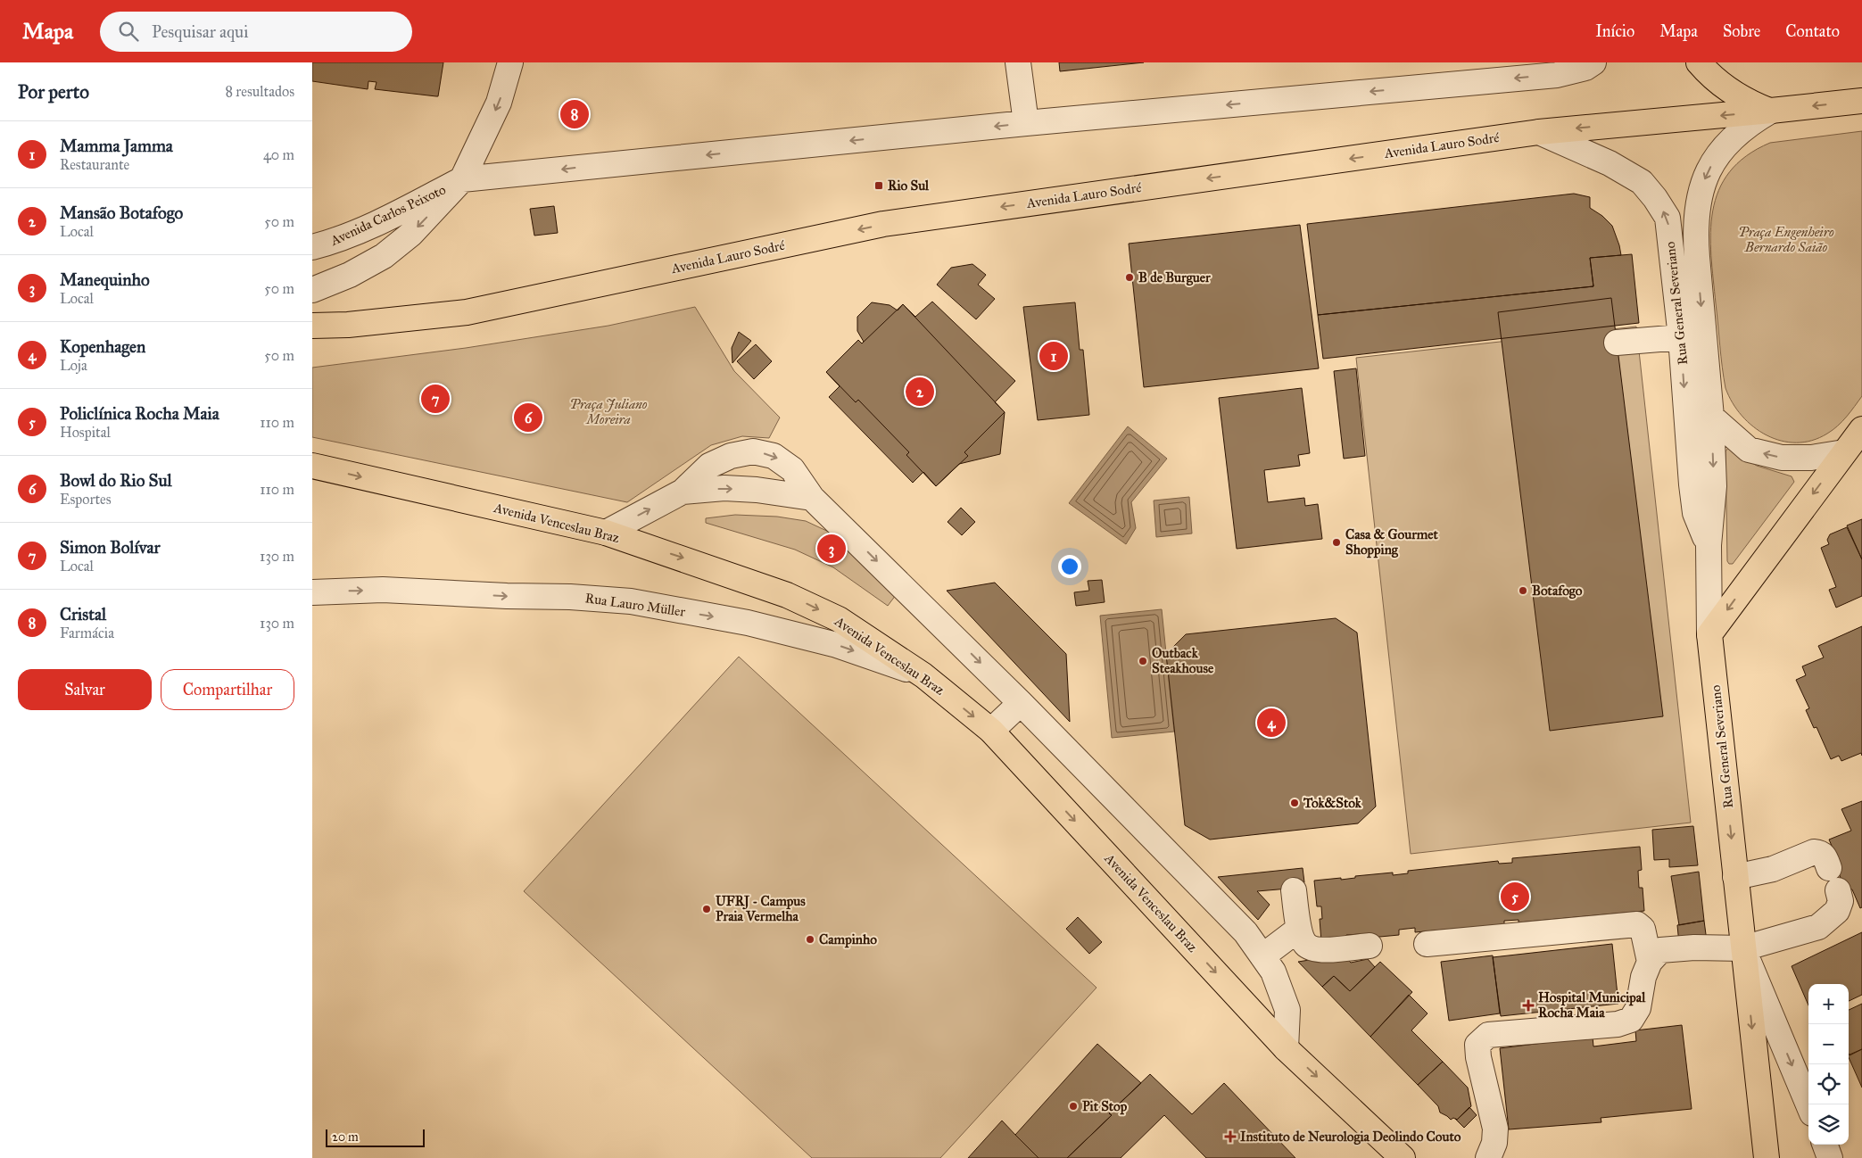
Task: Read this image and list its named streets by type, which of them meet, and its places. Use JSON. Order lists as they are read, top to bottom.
{
  "streets": {
    "main road": ["Avenida Lauro Sodré", "Rua General Severiano", "Avenida Venceslau Braz"],
    "street": ["Avenida Carlos Peixoto", "Rua Lauro Müller"]
  },
  "crossings": [
    ["Avenida Lauro Sodré", "Rua General Severiano"],
    ["Avenida Venceslau Braz", "Rua Lauro Müller"]
  ],
  "one_way": ["Avenida Lauro Sodré", "Avenida Venceslau Braz", "Rua Lauro Müller"],
  "parks": ["Praça Engenheiro Bernardo Saião", "Praça Juliano Moreira"],
  "places": {
    "transit": ["Rio Sul"],
    "other": [
      "B de Burguer",
      "Casa & Gourmet Shopping",
      "Botafogo",
      "Outback Steakhouse",
      "Tok&Stok",
      "UFRJ - Campus Praia Vermelha",
      "Campinho",
      "Pit Stop"
    ],
    "health": ["Hospital Municipal Rocha Maia", "Instituto de Neurologia Deolindo Couto"]
  },
  "scale_bar": "20 m",
  "page": {
    "header": "Mapa",
    "search": "Pesquisar aqui",
    "nav": [
      "Início",
      "Mapa",
      "Sobre",
      "Contato"
    ],
    "heading": ["Por perto", "8 resultados"],
    "pins": [
      "8",
      "1",
      "2",
      "7",
      "6",
      "3",
      "4",
      "5"
    ],
    "list": [
      {
        "mark": "1",
        "name": "Mamma Jamma",
        "note": "Restaurante",
        "value": "40 m"
      },
      {
        "mark": "2",
        "name": "Mansão Botafogo",
        "note": "Local",
        "value": "50 m"
      },
      {
        "mark": "3",
        "name": "Manequinho",
        "note": "Local",
        "value": "50 m"
      },
      {
        "mark": "4",
        "name": "Kopenhagen",
        "note": "Loja",
        "value": "50 m"
      },
      {
        "mark": "5",
        "name": "Policlínica Rocha Maia",
        "note": "Hospital",
        "value": "110 m"
      },
      {
        "mark": "6",
        "name": "Bowl do Rio Sul",
        "note": "Esportes",
        "value": "110 m"
      },
      {
        "mark": "7",
        "name": "Simon Bolívar",
        "note": "Local",
        "value": "130 m"
      },
      {
        "mark": "8",
        "name": "Cristal",
        "note": "Farmácia",
        "value": "130 m"
      }
    ],
    "buttons": ["Salvar", "Compartilhar"],
    "map_buttons": ["+", "−"],
    "scale": "20 m"
  }
}
